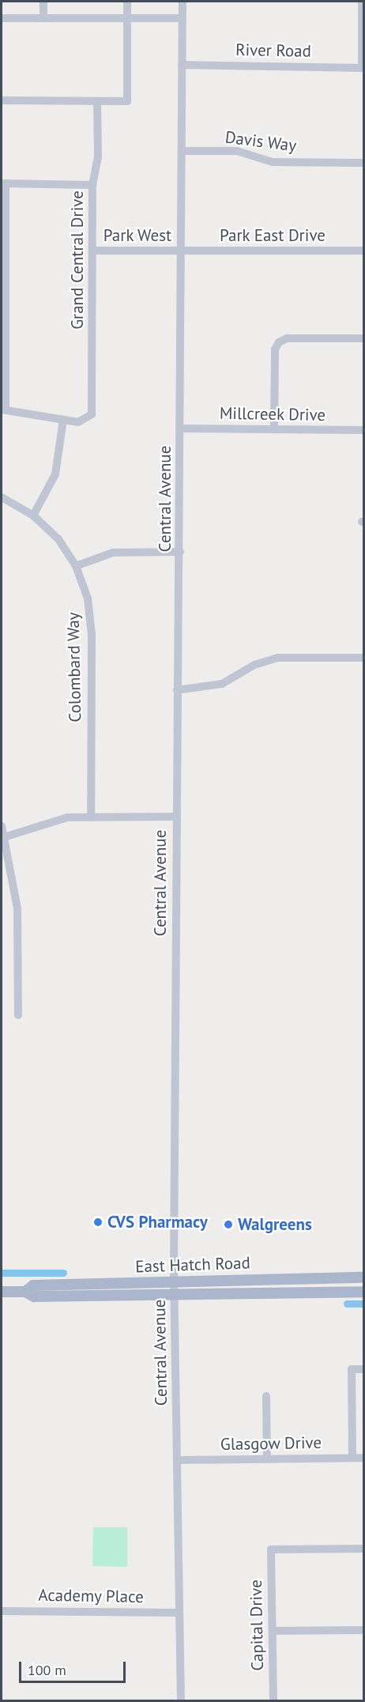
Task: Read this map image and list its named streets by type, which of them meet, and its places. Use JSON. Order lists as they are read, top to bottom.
{
  "streets": {
    "main road": ["East Hatch Road"],
    "street": [
      "River Road",
      "Davis Way",
      "Park West",
      "Park East Drive",
      "Grand Central Drive",
      "Millcreek Drive",
      "Central Avenue",
      "Colombard Way",
      "Glasgow Drive",
      "Academy Place",
      "Capital Drive"
    ]
  },
  "crossings": [
    ["River Road", "Central Avenue"],
    ["Davis Way", "Central Avenue"],
    ["Park West", "Park East Drive"],
    ["Park West", "Grand Central Drive"],
    ["Park West", "Central Avenue"],
    ["Park East Drive", "Central Avenue"],
    ["Millcreek Drive", "Central Avenue"],
    ["Central Avenue", "East Hatch Road"],
    ["Central Avenue", "Glasgow Drive"],
    ["Central Avenue", "Academy Place"]
  ],
  "places": ["CVS Pharmacy", "Walgreens"],
  "scale_bar": "100 m"
}
